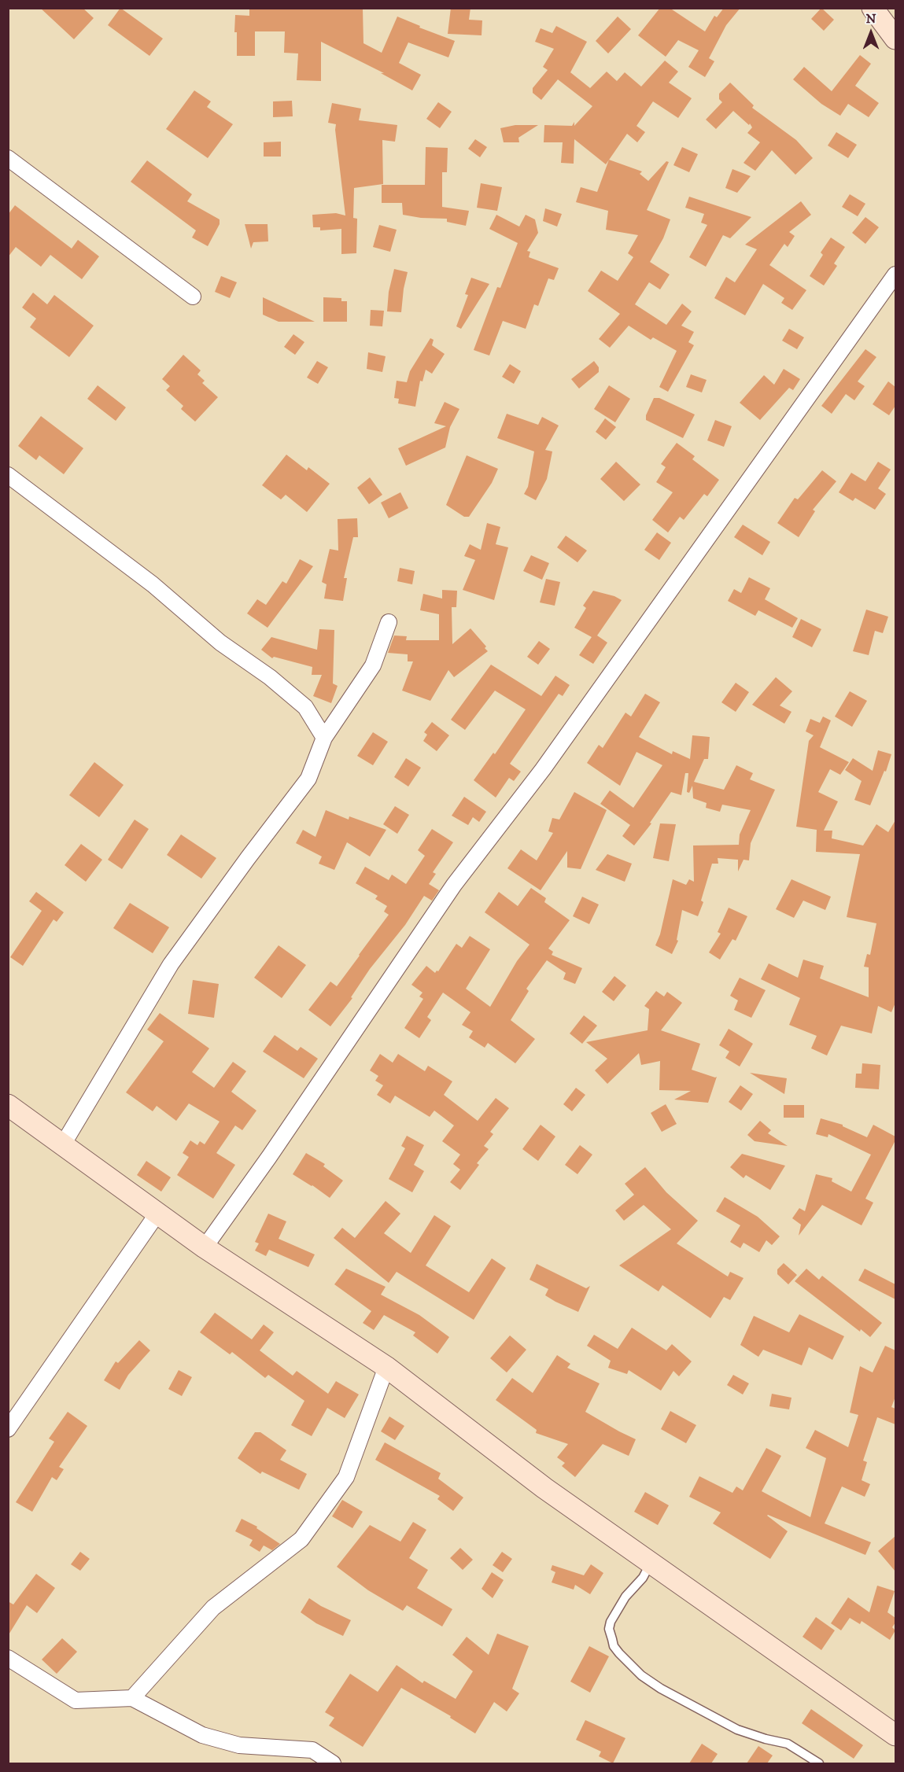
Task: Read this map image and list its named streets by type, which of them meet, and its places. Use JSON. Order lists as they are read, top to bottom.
{
  "north": "top"
}
